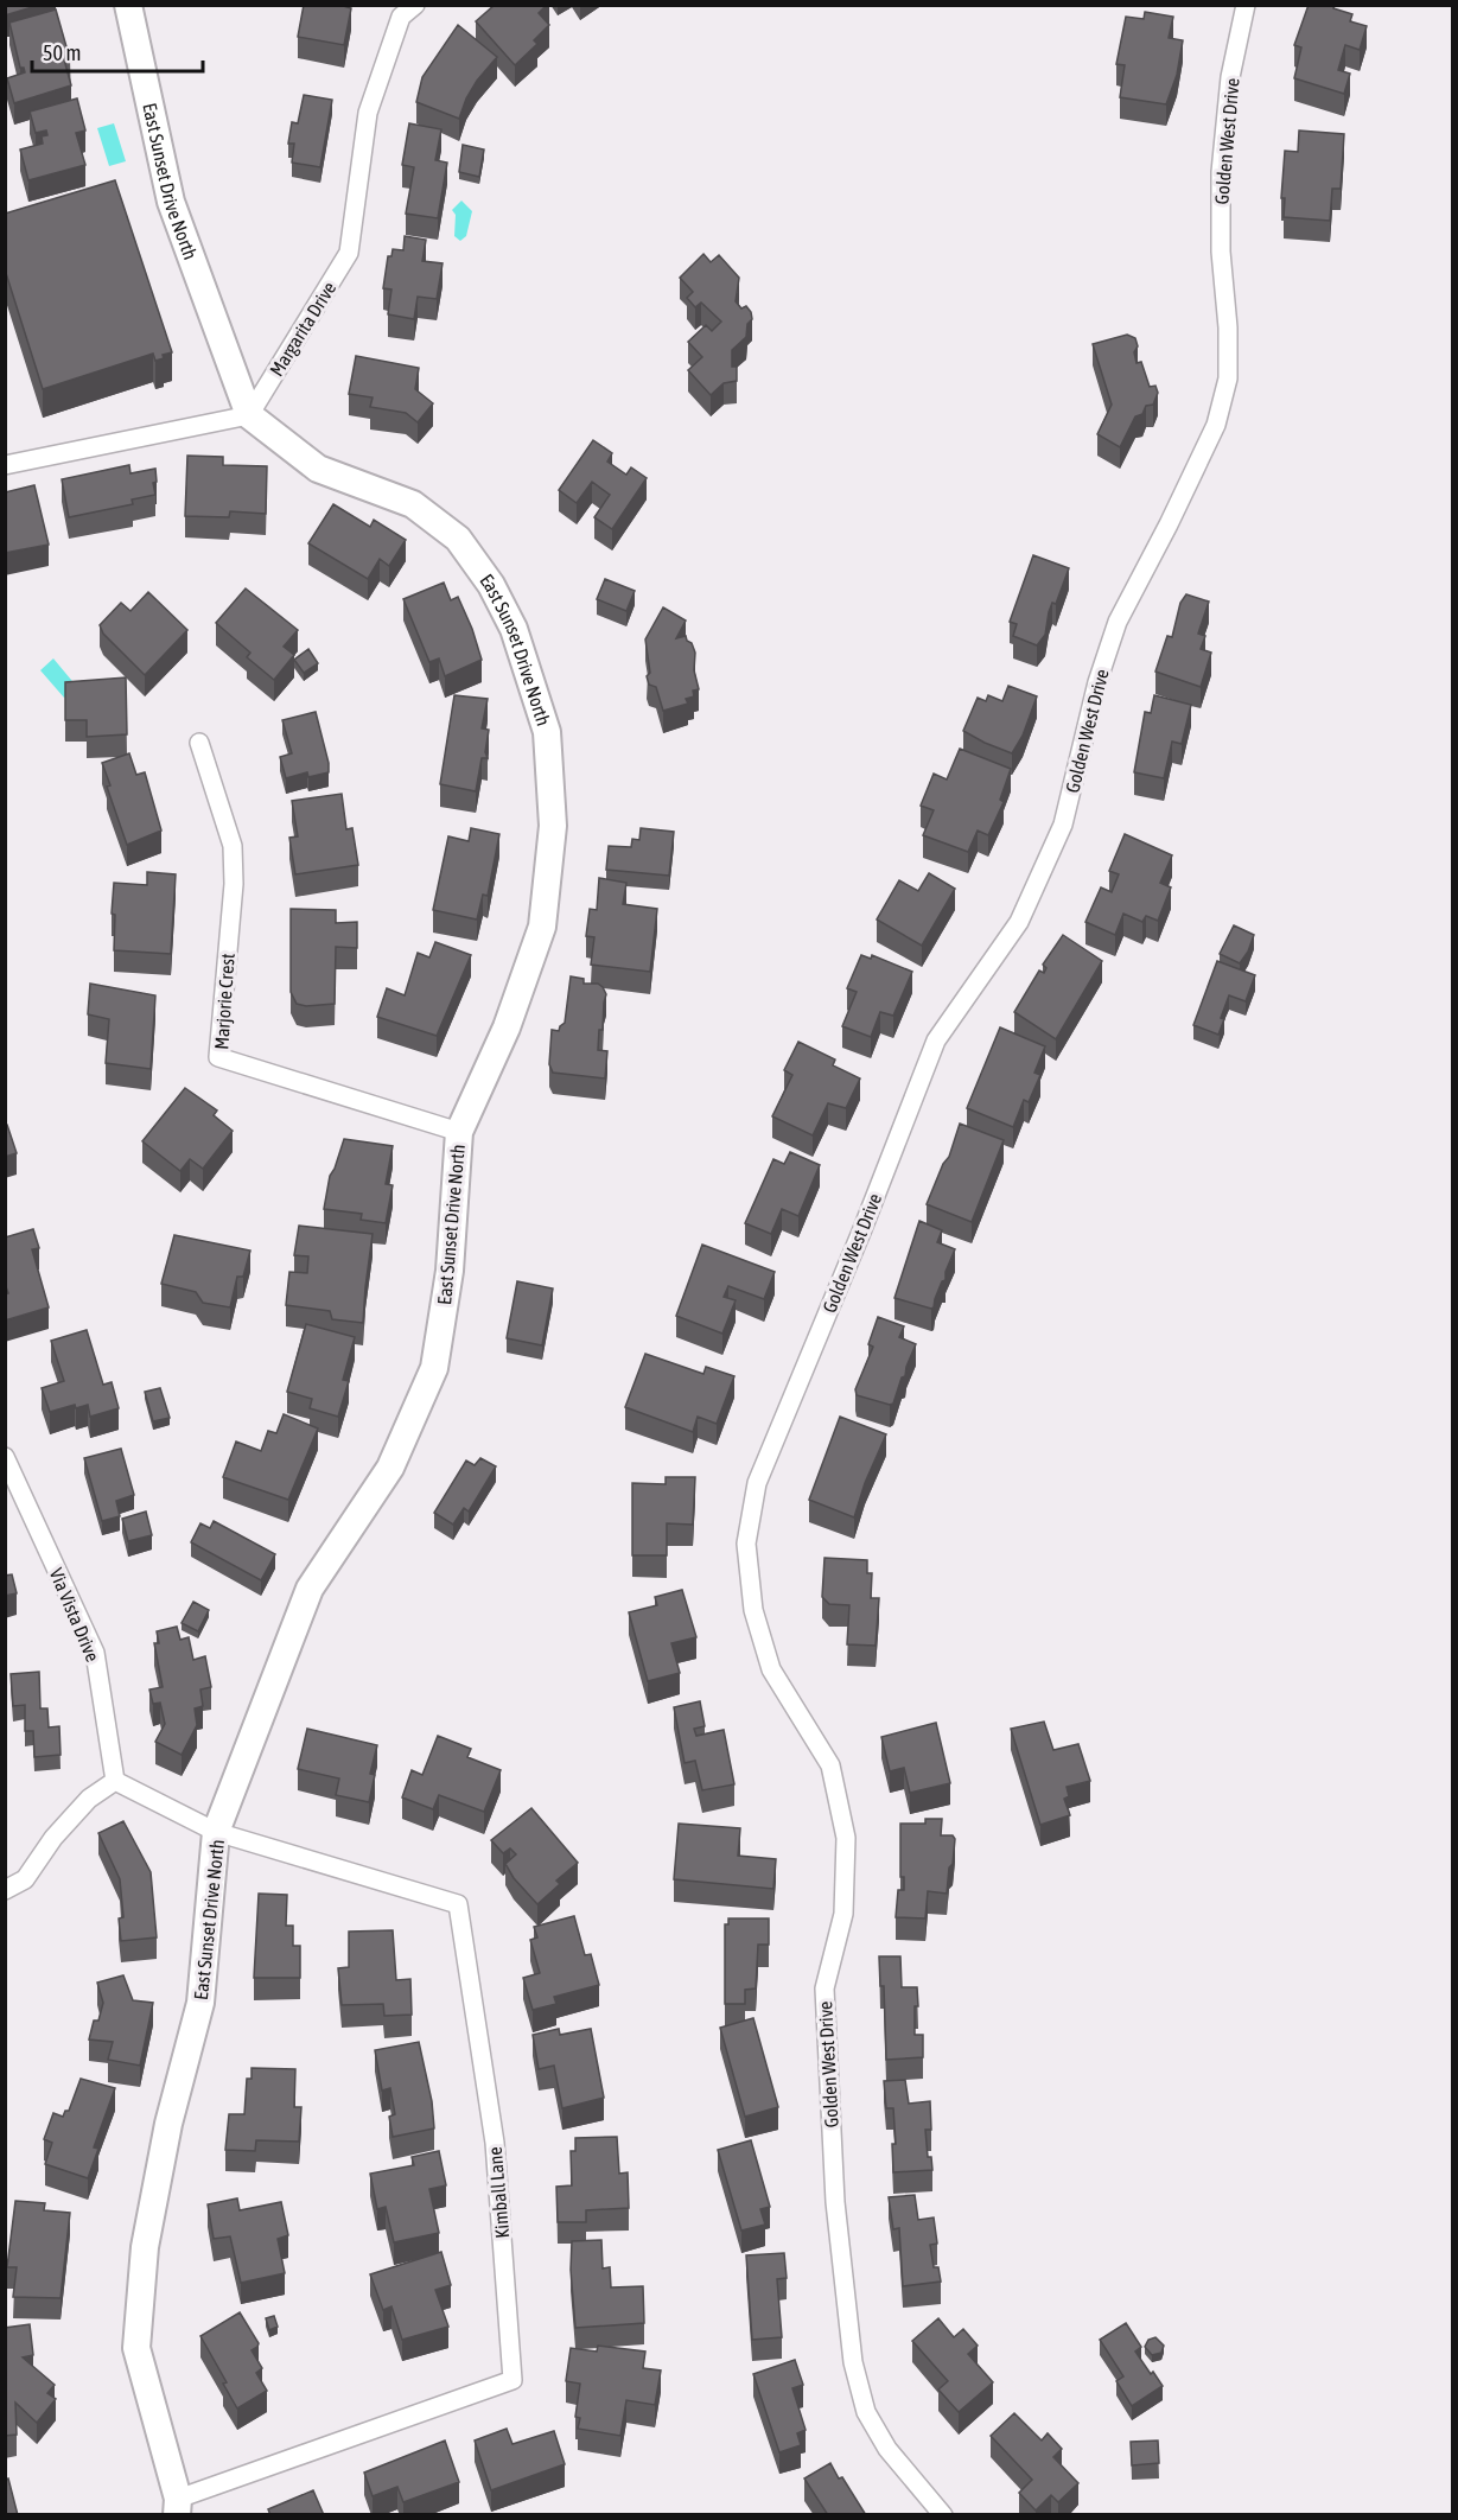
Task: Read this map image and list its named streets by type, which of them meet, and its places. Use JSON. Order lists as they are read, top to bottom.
{
  "streets": {
    "street": [
      "Golden West Drive",
      "East Sunset Drive North",
      "Margarita Drive",
      "Marjorie Crest",
      "Via Vista Drive",
      "Kimball Lane"
    ]
  },
  "crossings": [
    ["East Sunset Drive North", "Margarita Drive"],
    ["East Sunset Drive North", "Marjorie Crest"],
    ["East Sunset Drive North", "Kimball Lane"]
  ],
  "scale_bar": "50 m"
}
